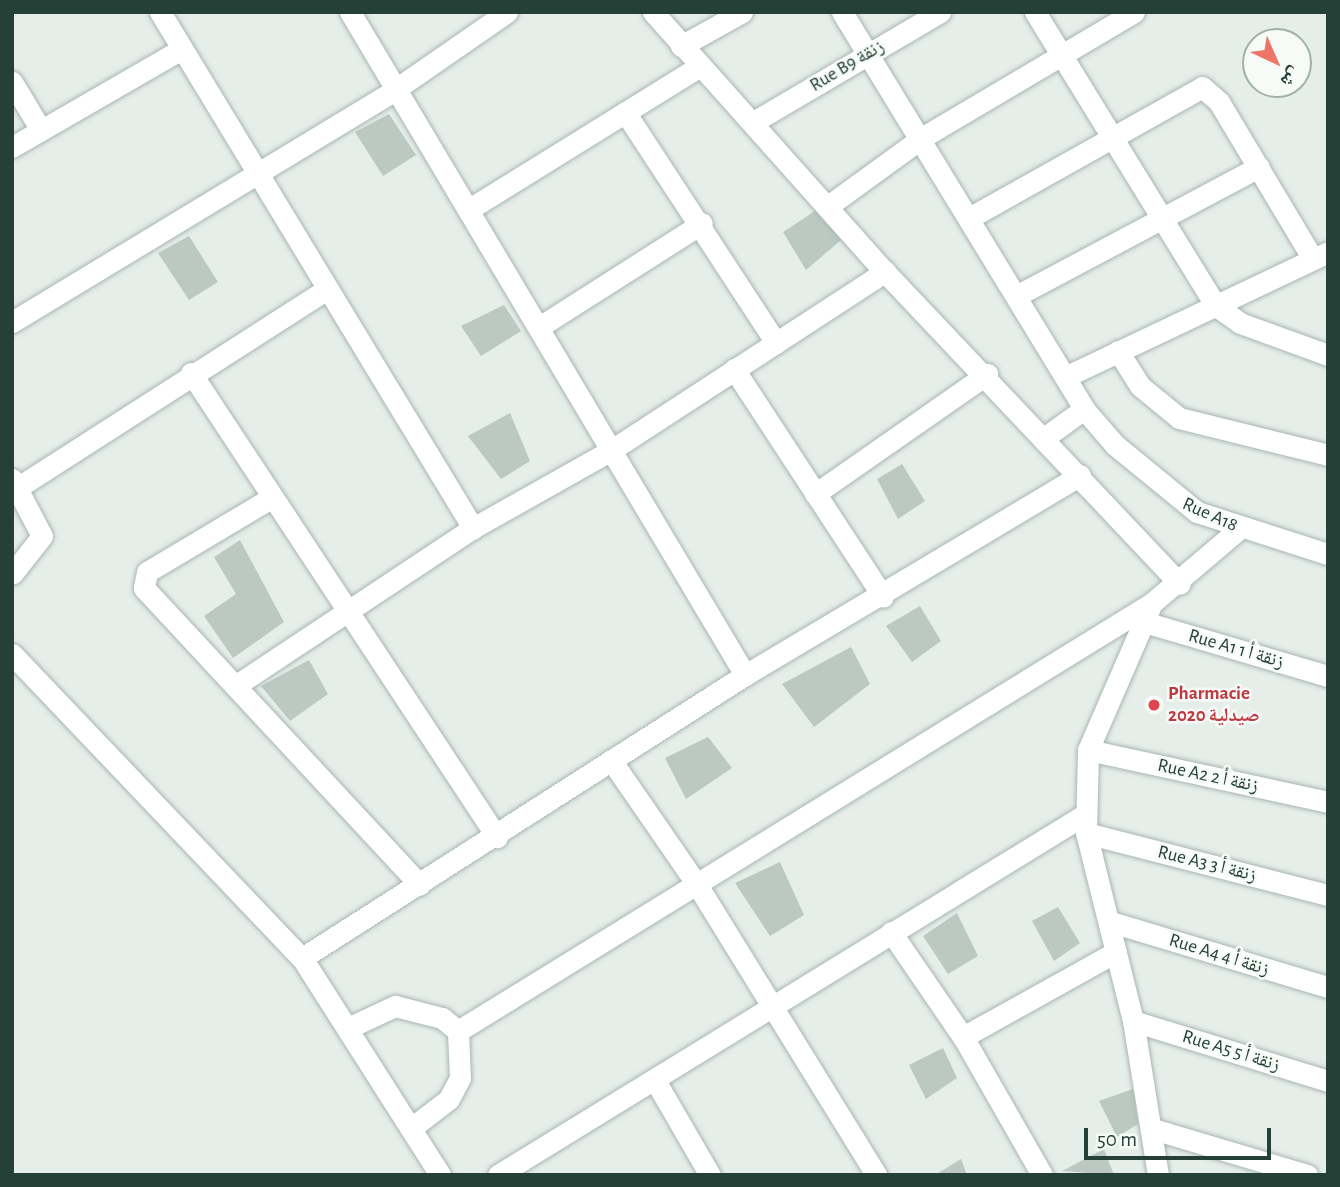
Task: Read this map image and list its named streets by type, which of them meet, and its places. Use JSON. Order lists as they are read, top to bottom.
{
  "streets": {
    "street": [
      "Rue B9 زنقة",
      "Rue A18",
      "Rue A1 زنقة أ 1",
      "Rue A2 زنقة أ 2",
      "Rue A3 زنقة أ 3",
      "Rue A4 زنقة أ 4",
      "Rue A5 زنقة أ 5"
    ]
  },
  "crossings": [
    ["Rue B9 زنقة", "Rue A18"]
  ],
  "places": ["Pharmacie 2020 صيدلية"],
  "scale_bar": "50 m",
  "north": "bottom right"
}
